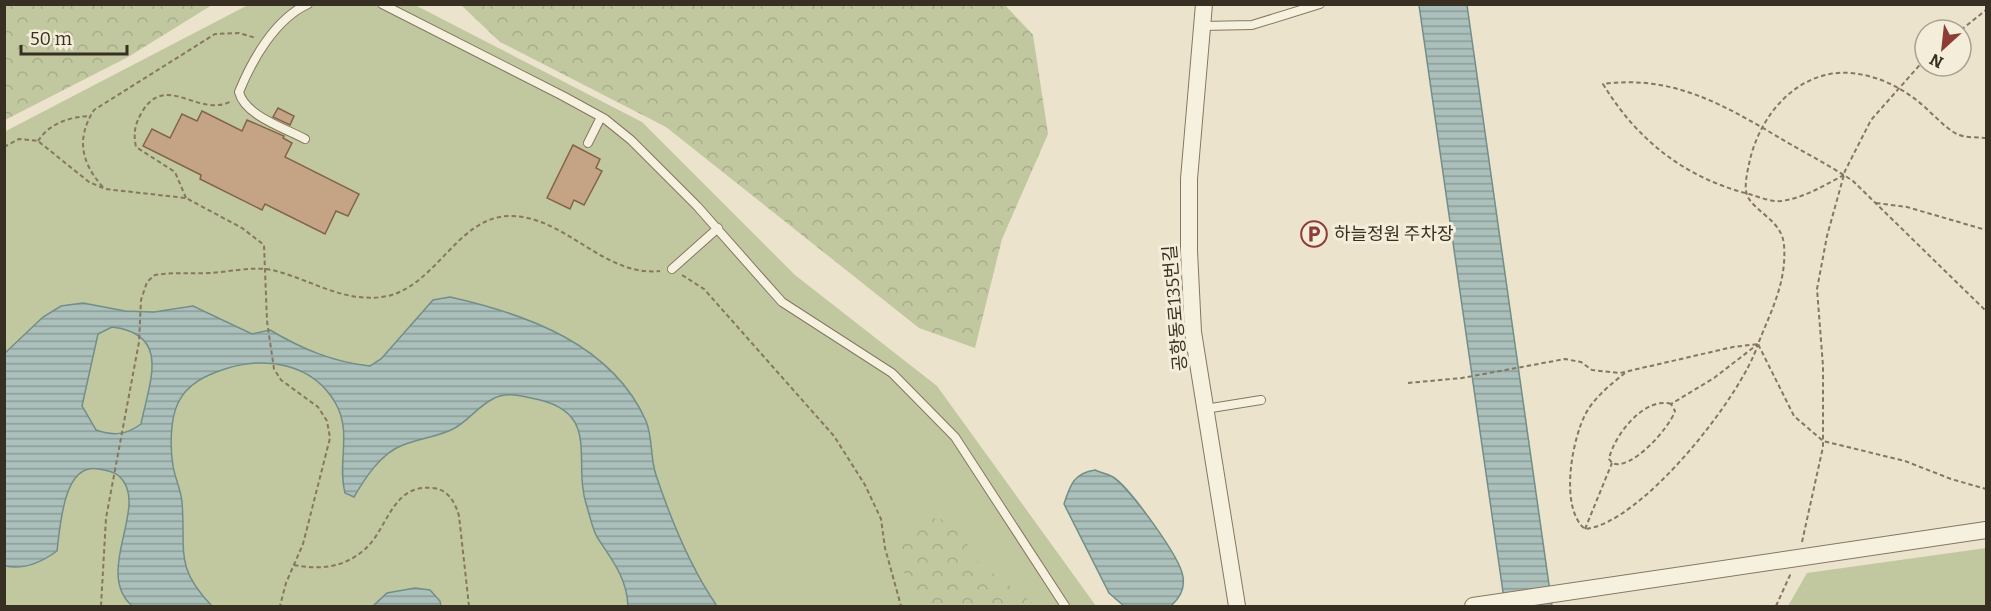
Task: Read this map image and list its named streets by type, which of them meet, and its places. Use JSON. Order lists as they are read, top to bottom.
{
  "streets": {
    "street": ["공항동로135번길"]
  },
  "places": {
    "parking": ["하늘정원 주차장"]
  },
  "scale_bar": "50 m",
  "north": "bottom left"
}
